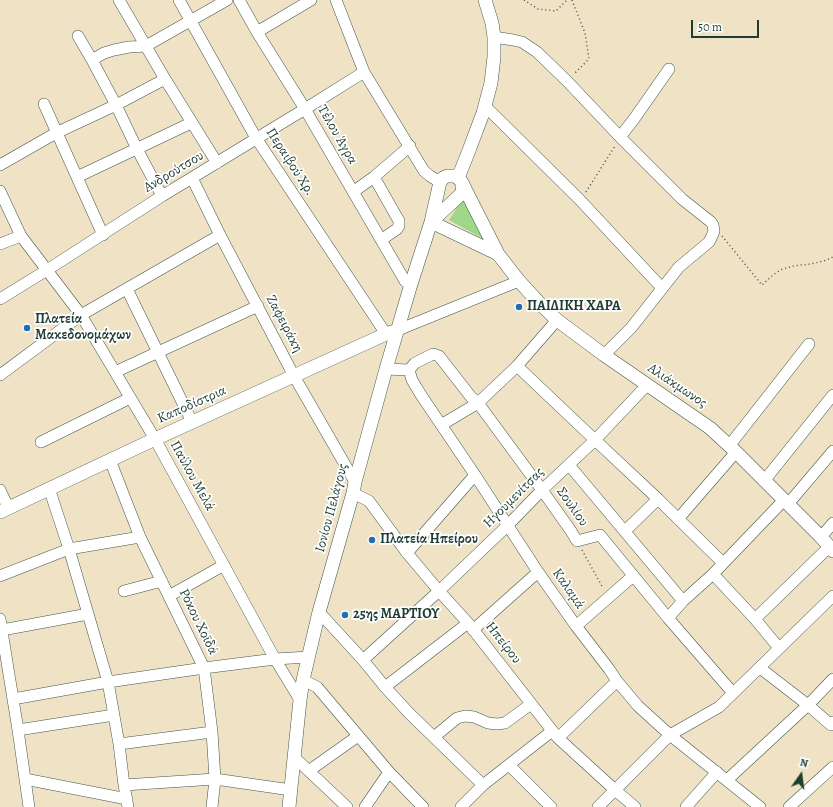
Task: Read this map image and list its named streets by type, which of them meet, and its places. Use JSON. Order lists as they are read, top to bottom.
{
  "streets": {
    "street": [
      "Τέλου Άγρα",
      "Περαιβού Χρ.",
      "Ανδρούτσου",
      "Ζαφειράκη",
      "Αλιάκμωνος",
      "Καποδίστρια",
      "Παύλου Μελά",
      "Ηγουμενίτσας",
      "Σουλίου",
      "Ιονίου Πελάγους",
      "Καλαμά",
      "Ρόκου Χοϊδά",
      "Ηπείρου"
    ]
  },
  "crossings": [
    ["Τέλου Άγρα", "Ανδρούτσου"],
    ["Τέλου Άγρα", "Ιονίου Πελάγους"],
    ["Περαιβού Χρ.", "Ανδρούτσου"],
    ["Περαιβού Χρ.", "Καποδίστρια"],
    ["Περαιβού Χρ.", "Ιονίου Πελάγους"],
    ["Ανδρούτσου", "Ζαφειράκη"],
    ["Ανδρούτσου", "Παύλου Μελά"],
    ["Ζαφειράκη", "Καποδίστρια"],
    ["Ζαφειράκη", "Ιονίου Πελάγους"],
    ["Ζαφειράκη", "Ηπείρου"],
    ["Αλιάκμωνος", "Ηγουμενίτσας"],
    ["Αλιάκμωνος", "Ιονίου Πελάγους"],
    ["Καποδίστρια", "Παύλου Μελά"],
    ["Καποδίστρια", "Ιονίου Πελάγους"],
    ["Καποδίστρια", "Ρόκου Χοϊδά"],
    ["Παύλου Μελά", "Ιονίου Πελάγους"],
    ["Ηγουμενίτσας", "Σουλίου"],
    ["Ηγουμενίτσας", "Καλαμά"],
    ["Ηγουμενίτσας", "Ηπείρου"],
    ["Σουλίου", "Καλαμά"],
    ["Ιονίου Πελάγους", "Ηπείρου"]
  ],
  "places": [
    "ΠΑΙΔΙΚΗ ΧΑΡΑ",
    "Πλατεία Μακεδονομάχων",
    "Πλατεία Ηπείρου",
    "25ης ΜΑΡΤΙΟΥ"
  ],
  "scale_bar": "50 m",
  "north": "top"
}
